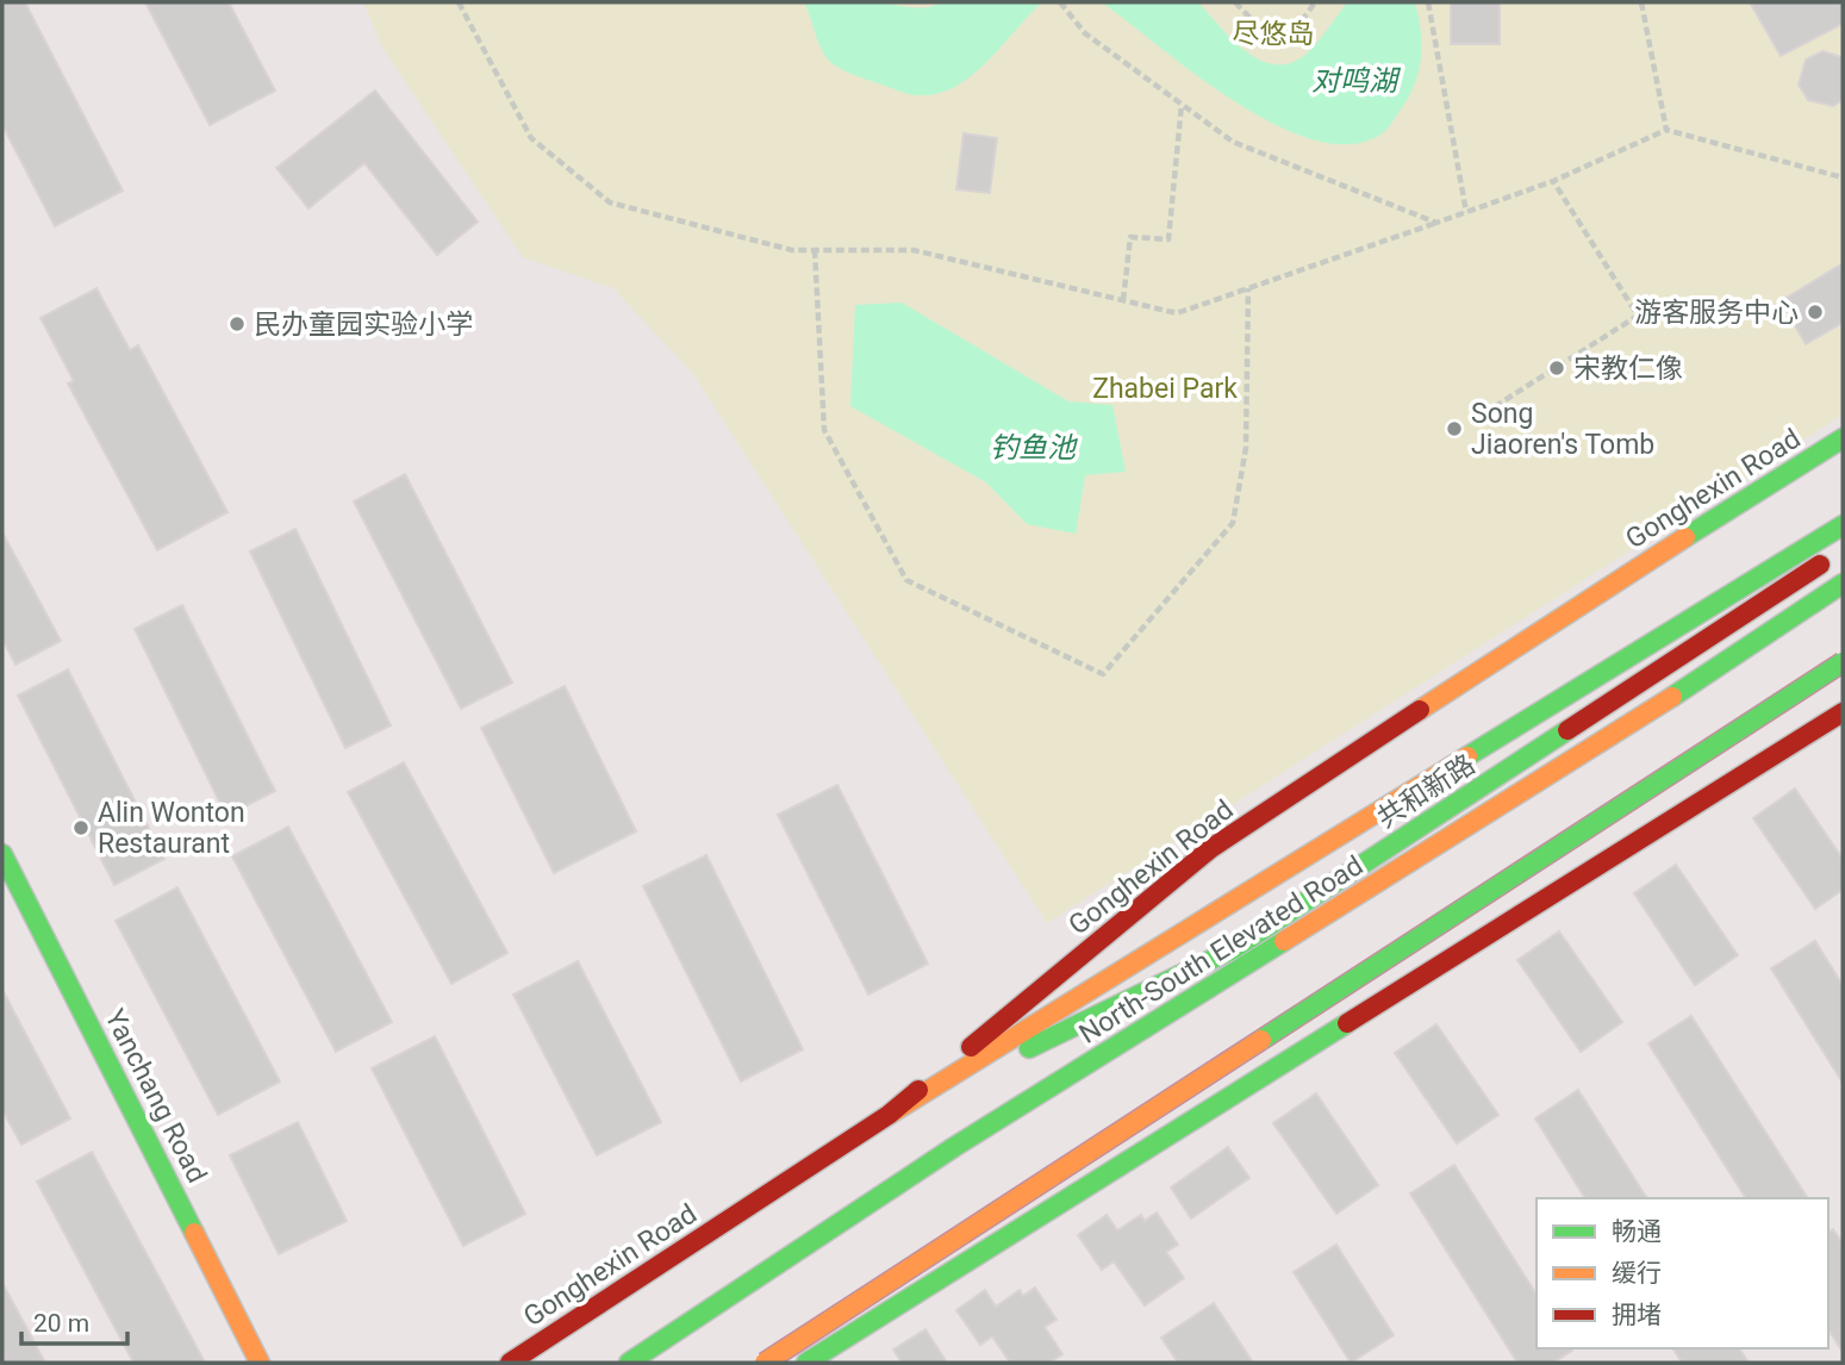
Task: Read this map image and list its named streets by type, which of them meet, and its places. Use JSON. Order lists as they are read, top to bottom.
{
  "streets": {
    "main road": [
      "Gonghexin Road",
      "共和新路",
      "North-South Elevated Road",
      "Yanchang Road"
    ]
  },
  "crossings": [
    ["Gonghexin Road", "共和新路"]
  ],
  "water": ["对鸣湖", "钓鱼池"],
  "parks": ["尽悠岛", "Zhabei Park"],
  "places": [
    "游客服务中心",
    "民办童园实验小学",
    "宋教仁像",
    "Song Jiaoren's Tomb",
    "Alin Wonton Restaurant"
  ],
  "legend": ["畅通", "缓行", "拥堵"],
  "scale_bar": "20 m"
}
